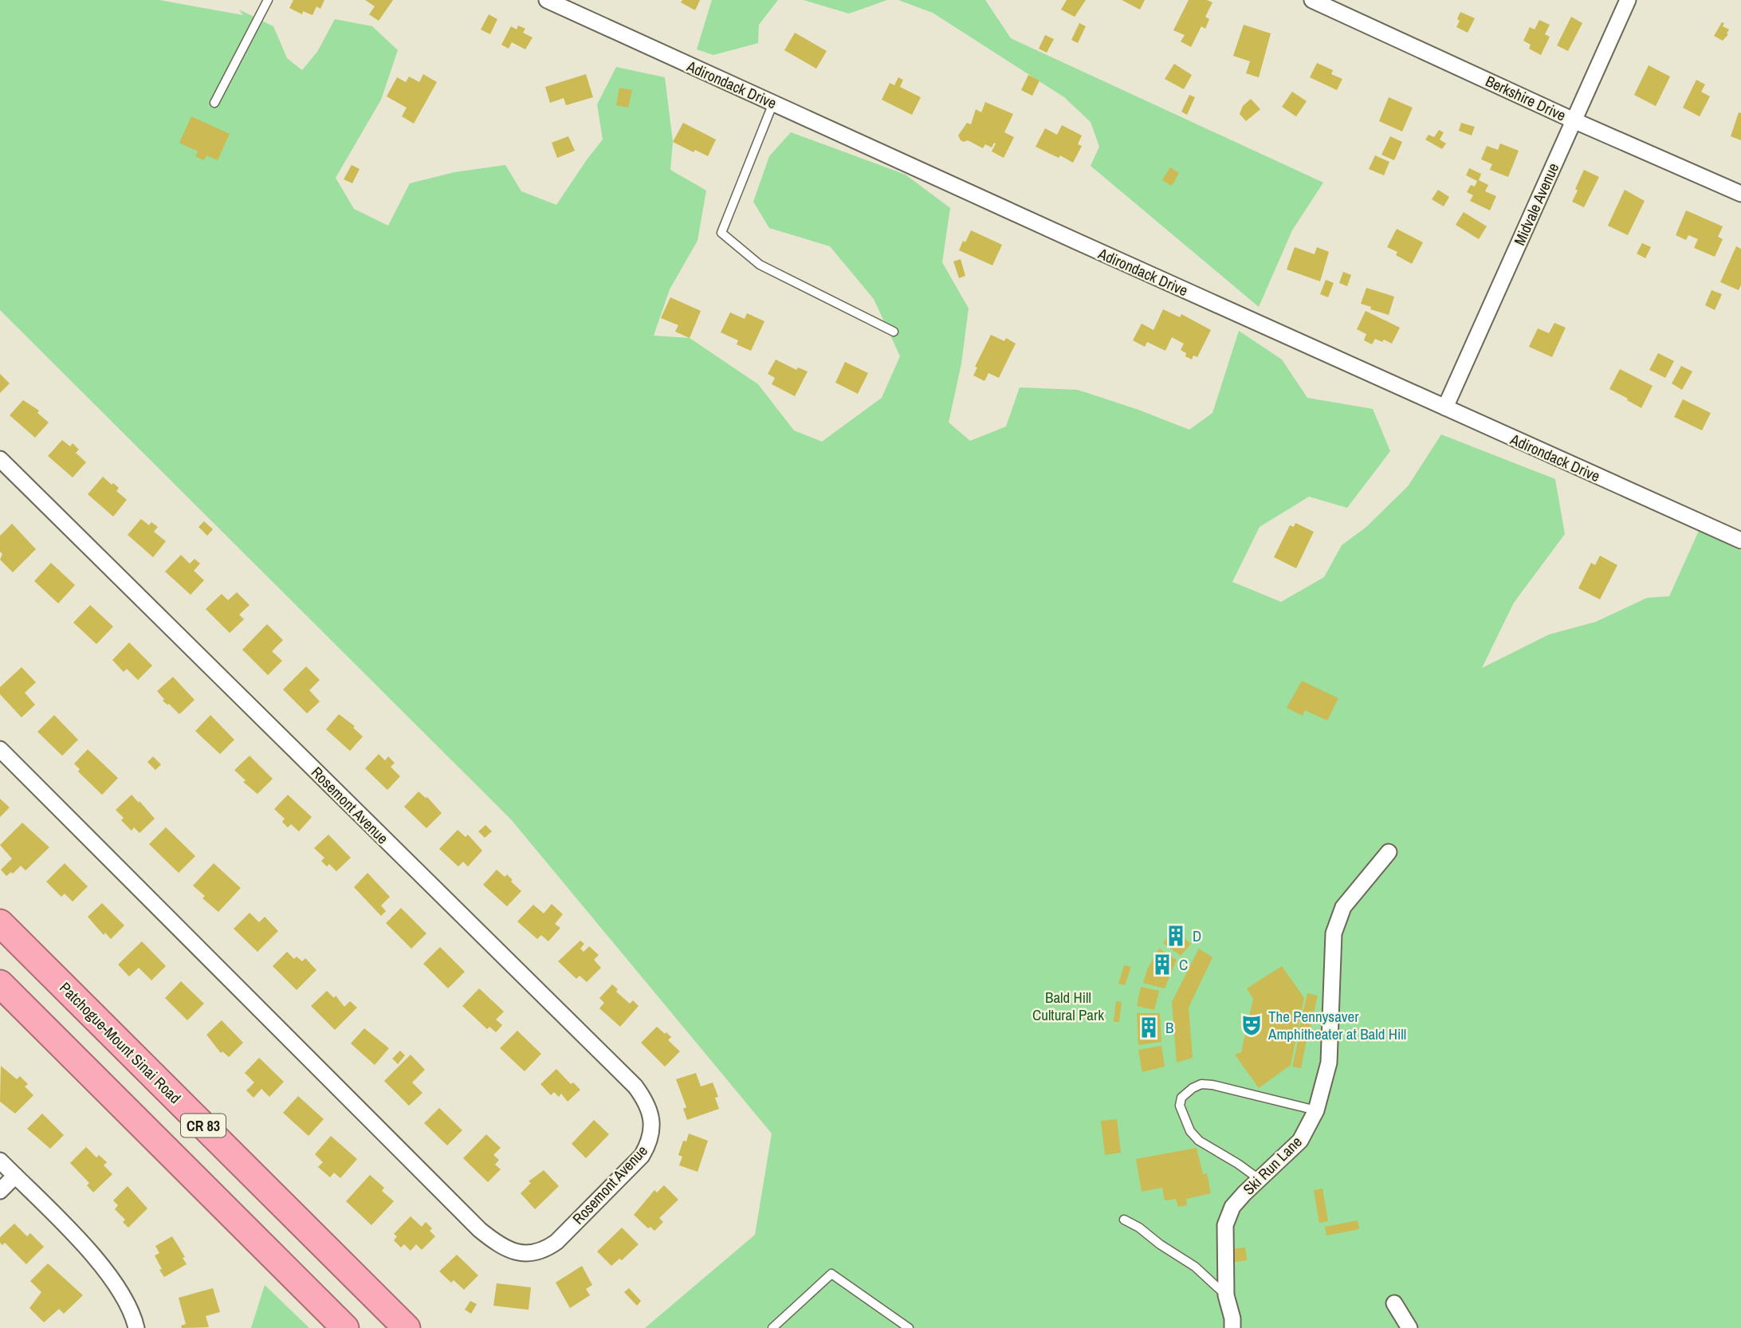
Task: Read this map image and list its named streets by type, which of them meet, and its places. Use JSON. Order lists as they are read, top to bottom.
{
  "streets": {
    "highway": ["Patchogue-Mount Sinai Road", "CR 83"],
    "street": [
      "Adirondack Drive",
      "Berkshire Drive",
      "Midvale Avenue",
      "Rosemont Avenue",
      "Ski Run Lane"
    ]
  },
  "crossings": [
    ["Adirondack Drive", "Midvale Avenue"],
    ["Berkshire Drive", "Midvale Avenue"]
  ],
  "parks": ["Bald Hill Cultural Park"],
  "places": {
    "building": ["D", "C", "B"],
    "theatre": ["The Pennysaver Amphitheater at Bald Hill"]
  }
}
